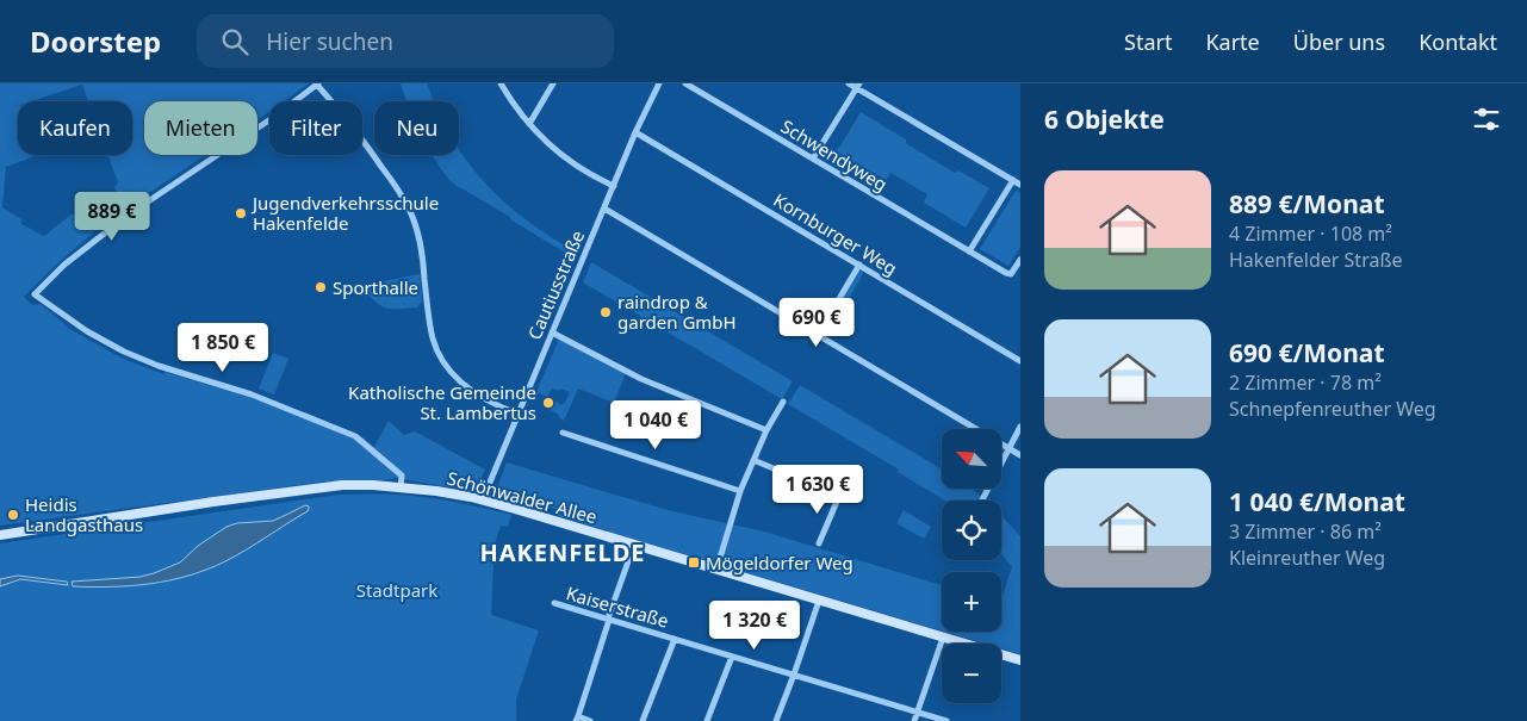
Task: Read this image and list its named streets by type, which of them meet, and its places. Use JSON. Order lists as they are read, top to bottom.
{
  "streets": {
    "main road": ["Schönwalder Allee"],
    "street": [
      "Schwendyweg",
      "Kornburger Weg",
      "Cautiusstraße",
      "Kaiserstraße"
    ]
  },
  "crossings": [
    ["Kornburger Weg", "Cautiusstraße"],
    ["Cautiusstraße", "Schönwalder Allee"]
  ],
  "districts": ["HAKENFELDE"],
  "parks": ["Stadtpark"],
  "places": {
    "other": [
      "Jugendverkehrsschule Hakenfelde",
      "Sporthalle",
      "raindrop & garden GmbH",
      "Katholische Gemeinde St. Lambertus",
      "Heidis Landgasthaus"
    ],
    "transit": ["Mögeldorfer Weg"]
  },
  "north": "top left",
  "page": {
    "header": "Doorstep",
    "search": "Hier suchen",
    "nav": [
      "Start",
      "Karte",
      "Über uns",
      "Kontakt"
    ],
    "heading": "6 Objekte",
    "chip": [
      "Kaufen",
      "Mieten",
      "Filter",
      "Neu"
    ],
    "list": [
      {
        "name": "889 €/Monat",
        "note": "4 Zimmer · 108 m² · Hakenfelder Straße"
      },
      {
        "name": "690 €/Monat",
        "note": "2 Zimmer · 78 m² · Schnepfenreuther Weg"
      },
      {
        "name": "1 040 €/Monat",
        "note": "3 Zimmer · 86 m² · Kleinreuther Weg"
      }
    ],
    "price": [
      "889 €",
      "690 €",
      "1 850 €",
      "1 040 €",
      "1 630 €",
      "1 320 €"
    ],
    "map_buttons": ["+", "−"]
  }
}
